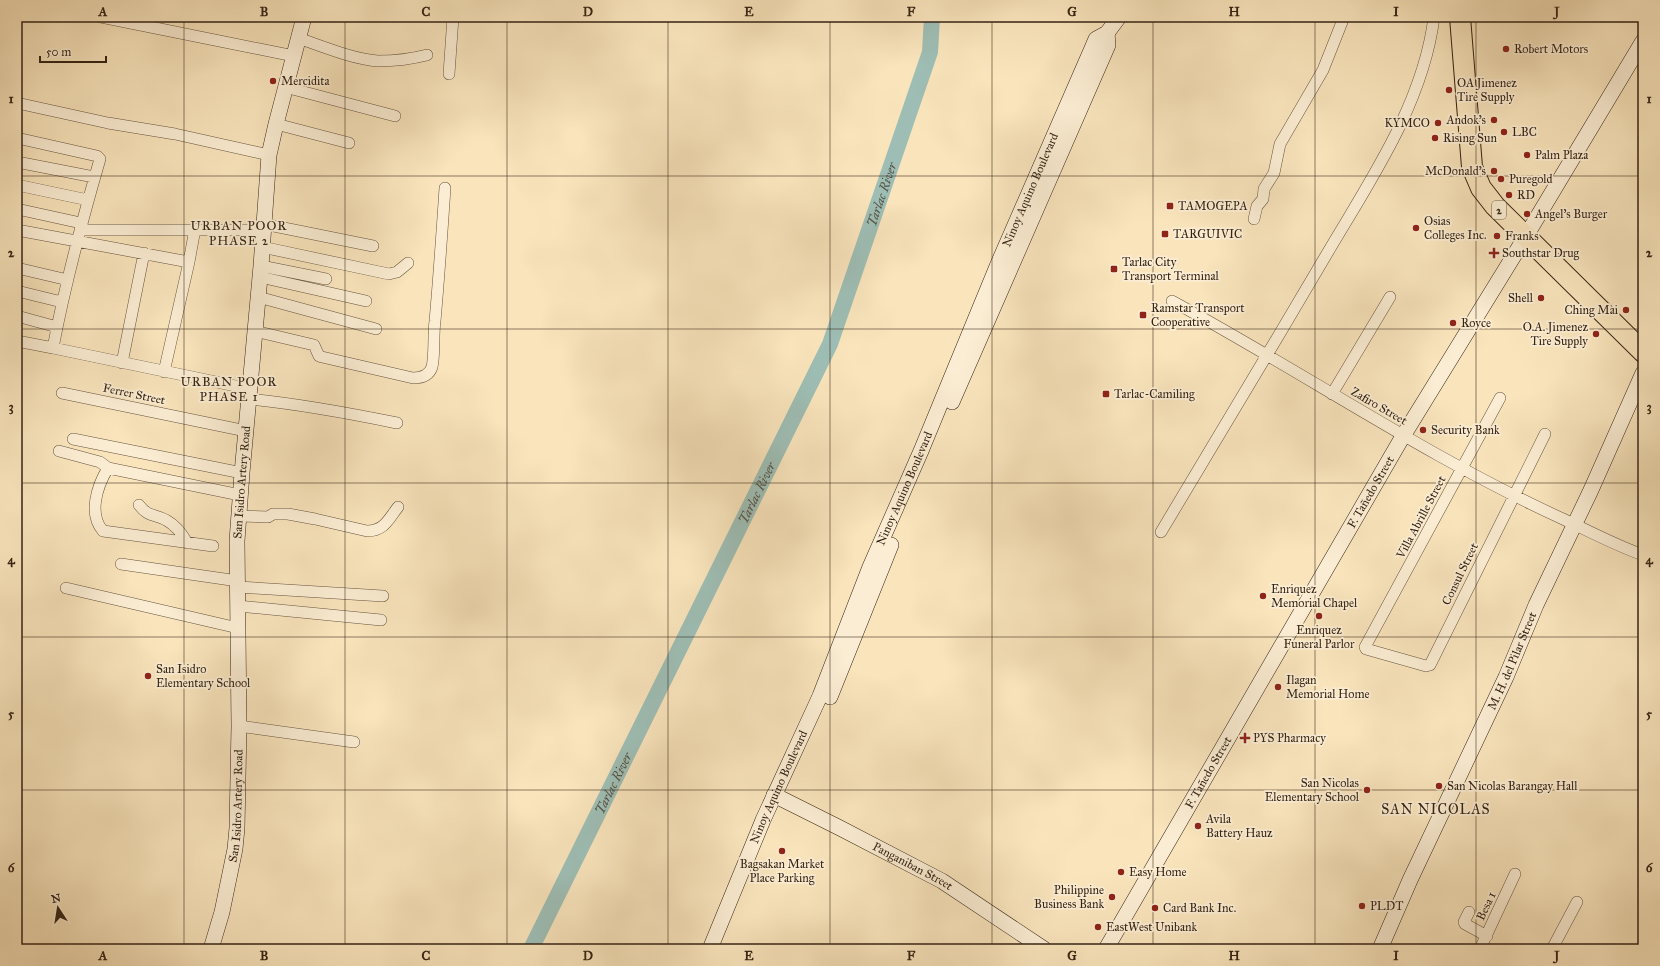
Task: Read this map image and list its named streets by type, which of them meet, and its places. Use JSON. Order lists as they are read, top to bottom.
{
  "streets": {
    "highway": ["2"],
    "main road": [
      "Ninoy Aquino Boulevard",
      "San Isidro Artery Road",
      "F. Tañedo Street",
      "M. H. del Pilar Street",
      "Panganiban Street"
    ],
    "street": [
      "Ferrer Street",
      "Zafiro Street",
      "Villa Abrille Street",
      "Consul Street",
      "Besa 1"
    ]
  },
  "crossings": [
    ["Ninoy Aquino Boulevard", "Panganiban Street"],
    ["2", "F. Tañedo Street"],
    ["Ferrer Street", "San Isidro Artery Road"],
    ["Zafiro Street", "F. Tañedo Street"],
    ["Zafiro Street", "Villa Abrille Street"],
    ["Zafiro Street", "Consul Street"],
    ["Zafiro Street", "M. H. del Pilar Street"],
    ["Villa Abrille Street", "Consul Street"]
  ],
  "districts": ["URBAN POOR PHASE 2", "URBAN POOR PHASE 1", "SAN NICOLAS"],
  "water": ["Tarlac River"],
  "places": {
    "other": [
      "Robert Motors",
      "Mercidita",
      "OA Jimenez Tire Supply",
      "Andok's",
      "KYMCO",
      "LBC",
      "Rising Sun",
      "Palm Plaza",
      "McDonald's",
      "Puregold",
      "RD",
      "Angel's Burger",
      "Osias Colleges Inc.",
      "Franks",
      "Shell",
      "Ching Mai",
      "Royce",
      "O.A. Jimenez Tire Supply",
      "Security Bank",
      "Enriquez Memorial Chapel",
      "Enriquez Funeral Parlor",
      "San Isidro Elementary School",
      "Ilagan Memorial Home",
      "San Nicolas Barangay Hall",
      "San Nicolas Elementary School",
      "Avila Battery Hauz",
      "Bagsakan Market Place Parking",
      "Easy Home",
      "Philippine Business Bank",
      "PLDT",
      "Card Bank Inc.",
      "EastWest Unibank"
    ],
    "transit": [
      "TAMOGEPA",
      "TARGUIVIC",
      "Tarlac City Transport Terminal",
      "Ramstar Transport Cooperative",
      "Tarlac-Camiling"
    ],
    "health": ["Southstar Drug", "PYS Pharmacy"]
  },
  "scale_bar": "50 m",
  "north": "top",
  "grid": {
    "columns": [
      "A",
      "B",
      "C",
      "D",
      "E",
      "F",
      "G",
      "H",
      "I",
      "J"
    ],
    "rows": [
      "1",
      "2",
      "3",
      "4",
      "5",
      "6"
    ]
  }
}
